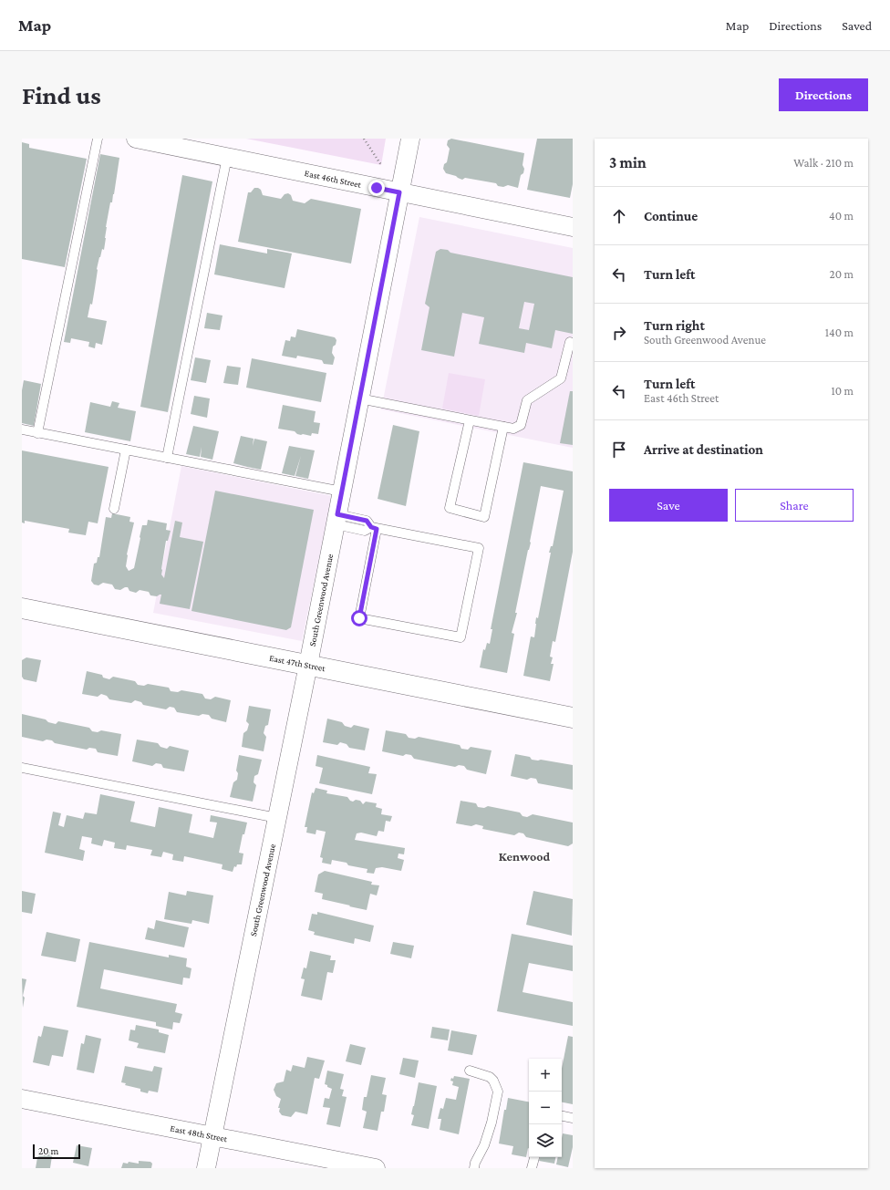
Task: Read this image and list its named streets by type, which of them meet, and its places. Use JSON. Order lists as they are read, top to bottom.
{
  "streets": {
    "main road": ["East 47th Street"],
    "street": ["East 46th Street", "South Greenwood Avenue", "East 48th Street"]
  },
  "crossings": [
    ["East 46th Street", "South Greenwood Avenue"],
    ["South Greenwood Avenue", "East 47th Street"],
    ["South Greenwood Avenue", "East 48th Street"]
  ],
  "districts": ["Kenwood"],
  "scale_bar": "20 m",
  "page": {
    "header": "Map",
    "nav": ["Map", "Directions", "Saved"],
    "buttons": [
      "Directions",
      ["Save", "Share"]
    ],
    "title": "Find us",
    "heading": ["3 min", "Walk · 210 m"],
    "list": [
      ["Continue", "40 m"],
      ["Turn left", "20 m"],
      ["Turn right", "South Greenwood Avenue", "140 m"],
      ["Turn left", "East 46th Street", "10 m"],
      "Arrive at destination"
    ],
    "map_buttons": ["+", "−"],
    "scale": "20 m"
  }
}
